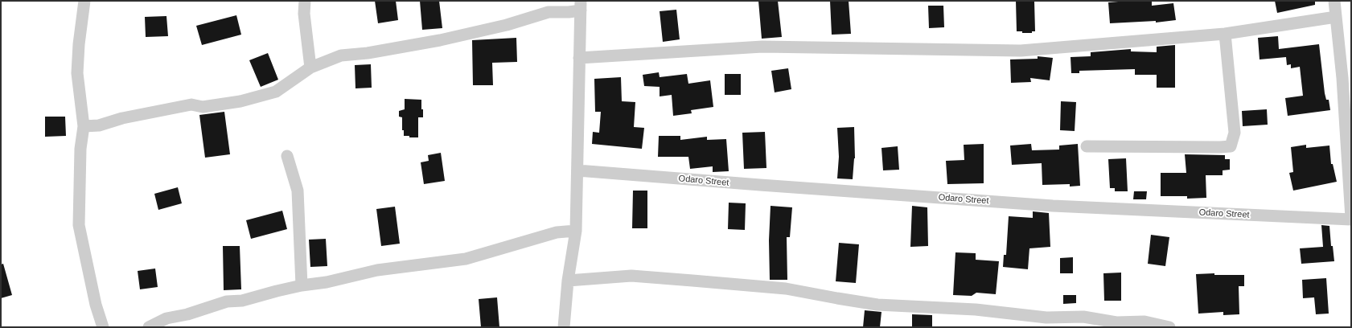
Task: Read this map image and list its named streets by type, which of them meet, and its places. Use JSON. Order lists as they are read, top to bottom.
{
  "streets": {
    "street": ["Odaro Street"]
  }
}
